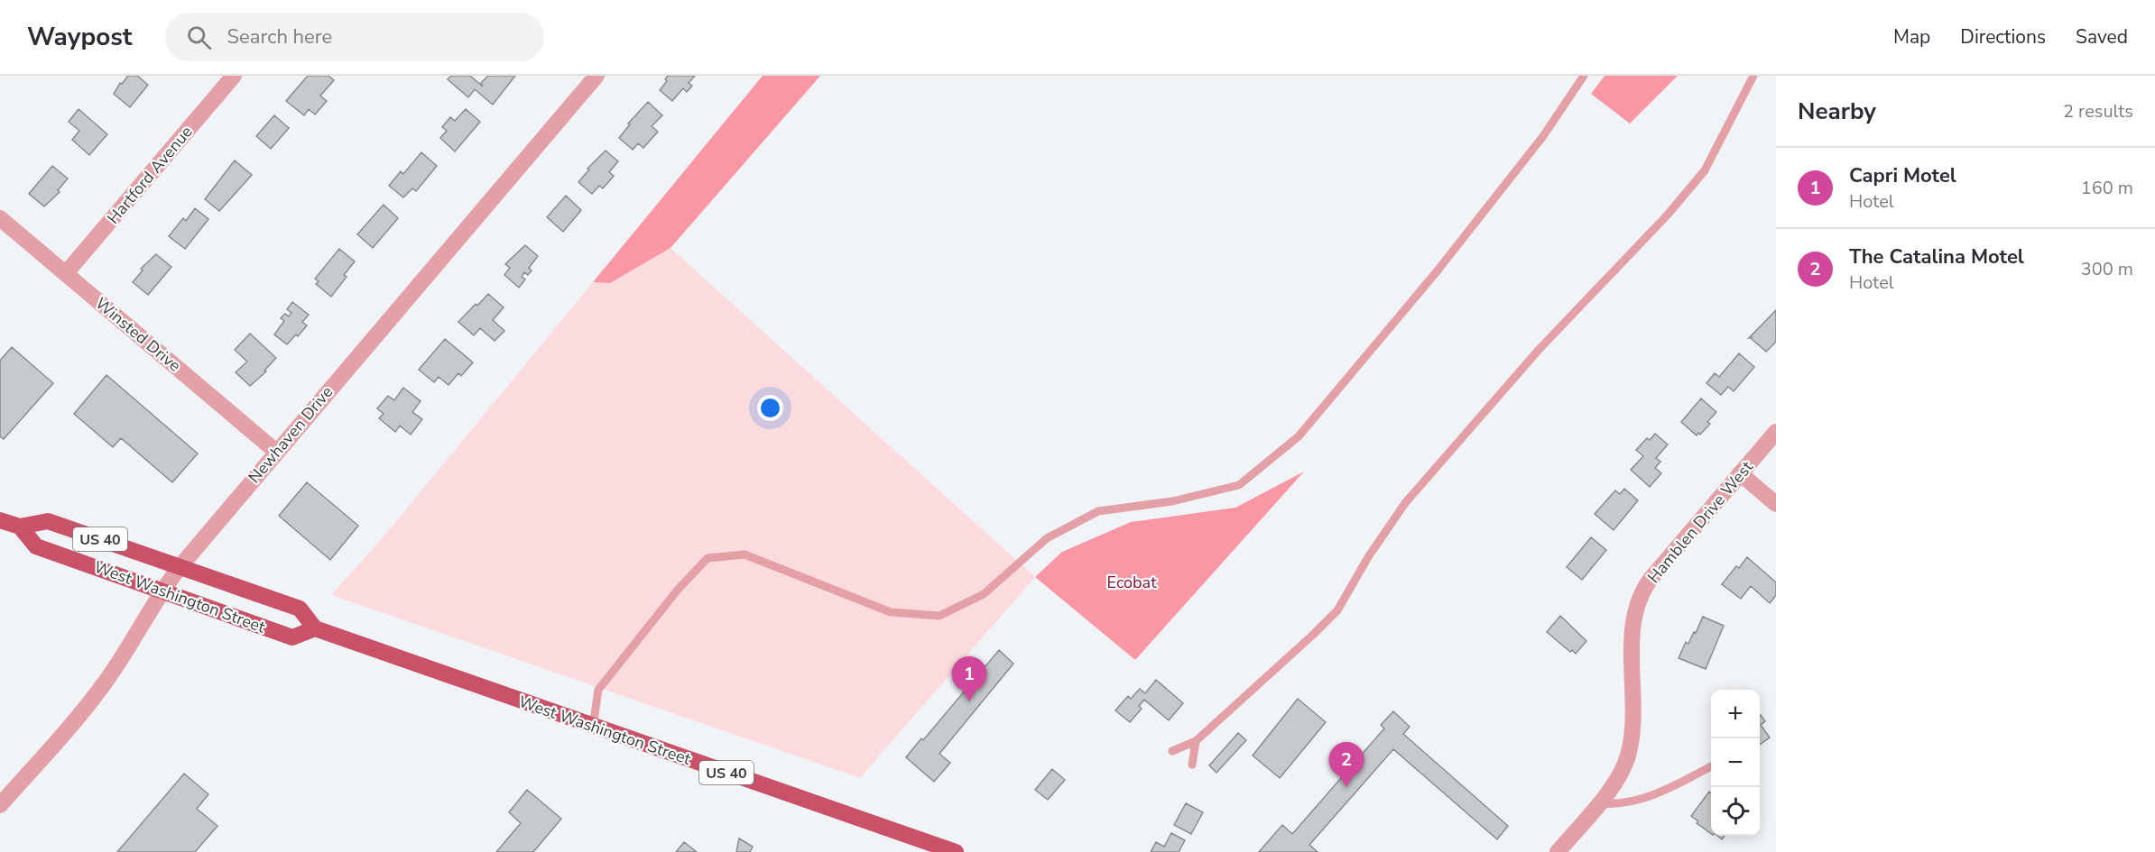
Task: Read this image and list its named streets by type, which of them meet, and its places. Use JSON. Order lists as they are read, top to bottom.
{
  "streets": {
    "main road": ["US 40", "West Washington Street"],
    "street": [
      "Hartford Avenue",
      "Winsted Drive",
      "Newhaven Drive",
      "Hamblen Drive West"
    ]
  },
  "crossings": [
    ["Hartford Avenue", "Winsted Drive"],
    ["Winsted Drive", "Newhaven Drive"],
    ["Newhaven Drive", "West Washington Street"]
  ],
  "parks": ["Ecobat"],
  "page": {
    "header": "Waypost",
    "search": "Search here",
    "nav": ["Map", "Directions", "Saved"],
    "heading": ["Nearby", "2 results"],
    "list": [
      {
        "mark": "1",
        "name": "Capri Motel",
        "note": "Hotel",
        "value": "160 m"
      },
      {
        "mark": "2",
        "name": "The Catalina Motel",
        "note": "Hotel",
        "value": "300 m"
      }
    ],
    "pins": ["1", "2"],
    "map_buttons": ["+", "−"]
  }
}
